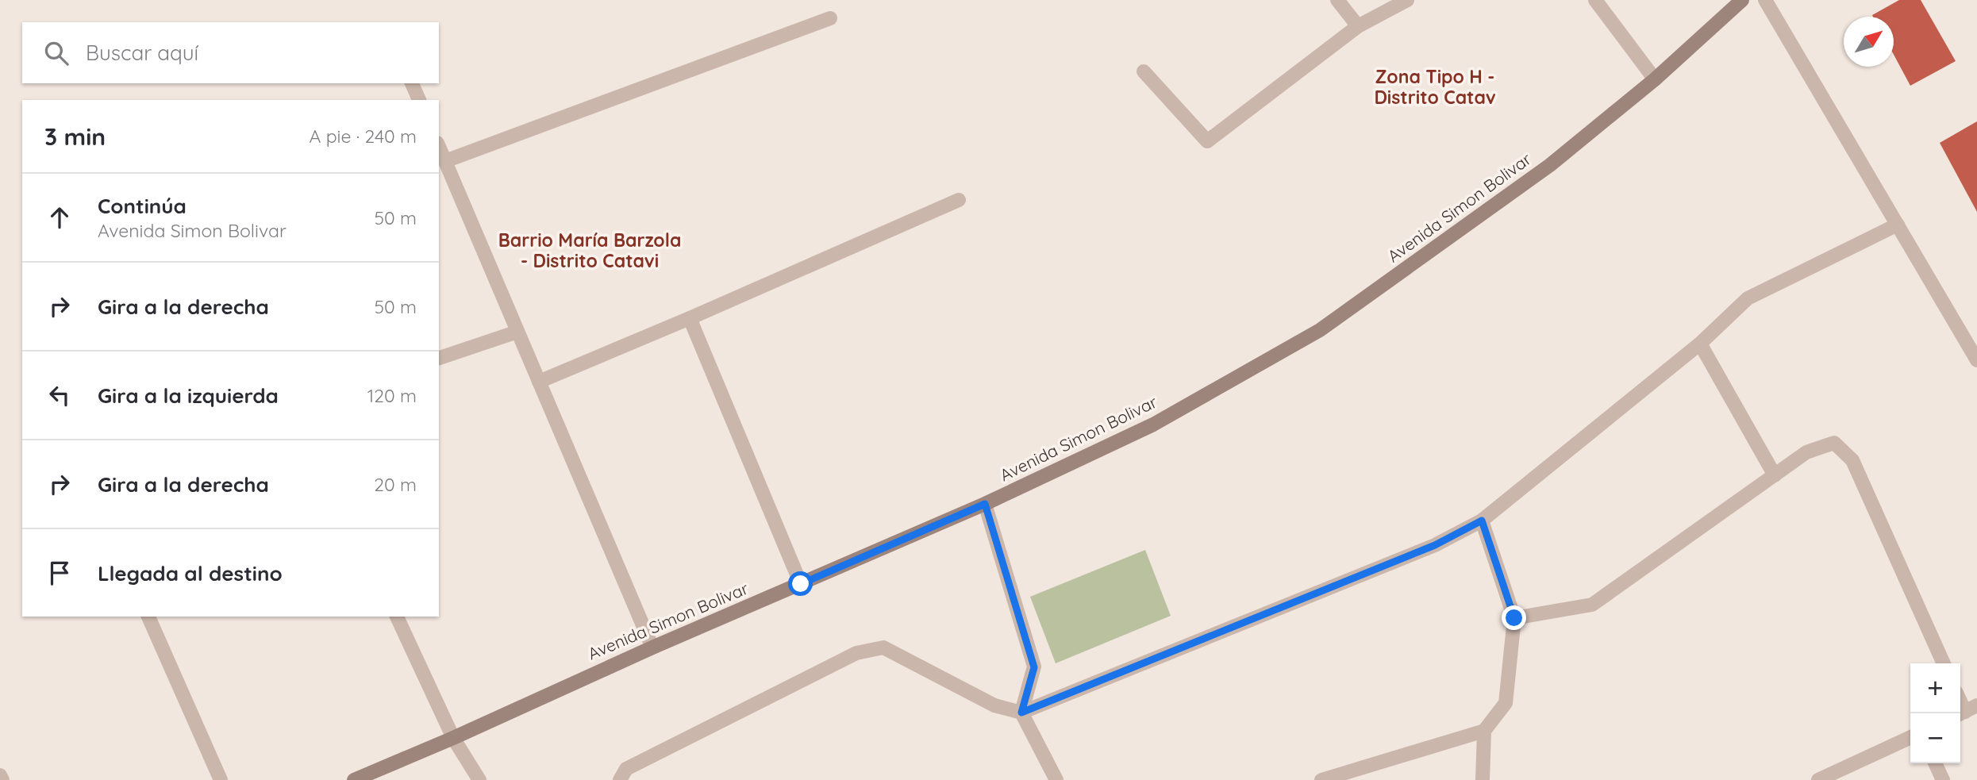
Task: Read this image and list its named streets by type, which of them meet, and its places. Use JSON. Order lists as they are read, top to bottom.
{
  "streets": {
    "main road": ["Avenida Simon Bolivar"]
  },
  "districts": ["Zona Tipo H - Distrito Catav", "Barrio María Barzola - Distrito Catavi"],
  "north": "top right",
  "page": {
    "search": "Buscar aquí",
    "heading": ["3 min", "A pie · 240 m"],
    "list": [
      ["Continúa", "Avenida Simon Bolivar", "50 m"],
      ["Gira a la derecha", "50 m"],
      ["Gira a la izquierda", "120 m"],
      ["Gira a la derecha", "20 m"],
      "Llegada al destino"
    ],
    "map_buttons": ["+", "−"]
  }
}
